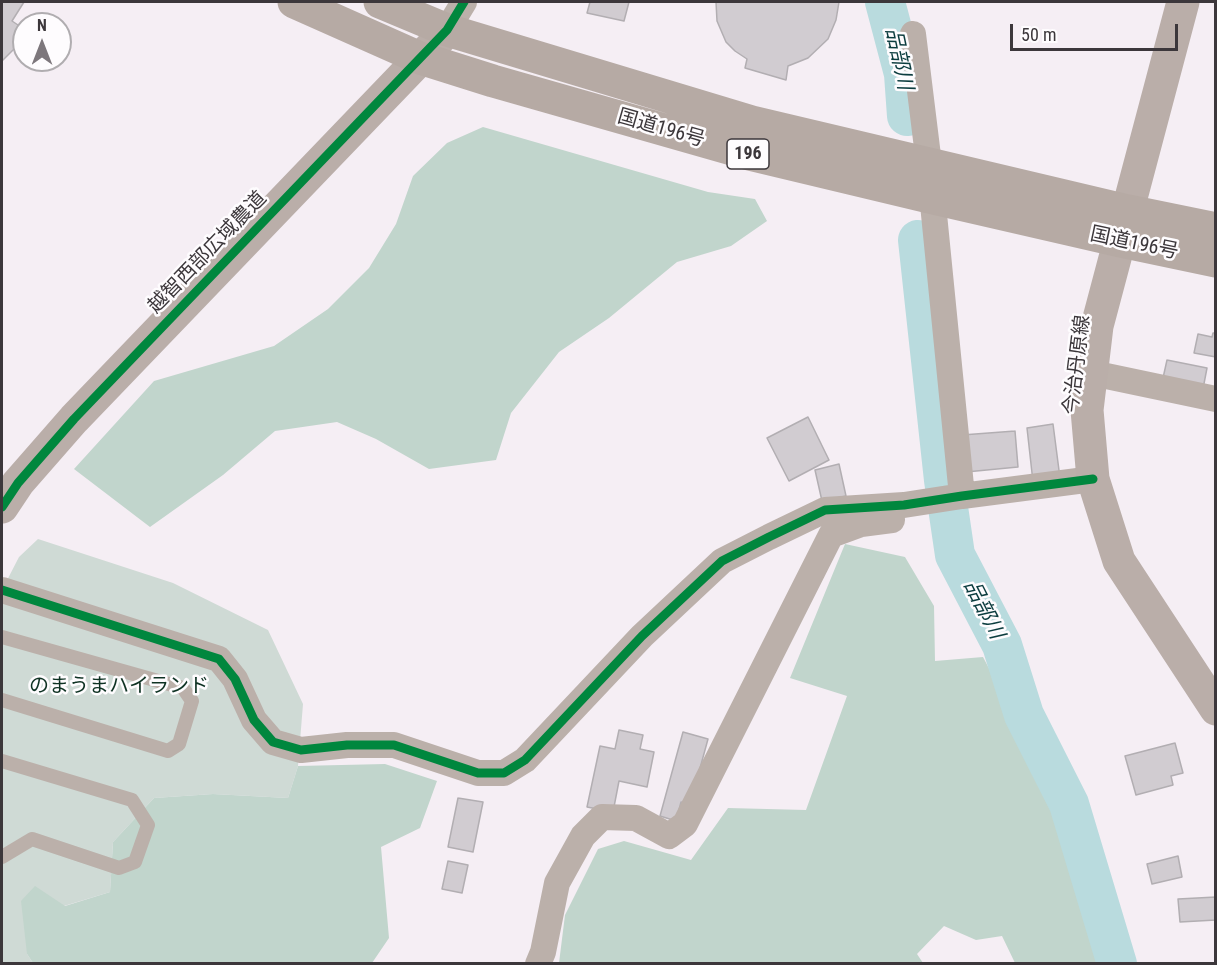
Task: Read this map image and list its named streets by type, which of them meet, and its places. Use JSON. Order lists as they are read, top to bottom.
{
  "streets": {
    "highway": ["国道196号", "196"],
    "main road": ["越智西部広域農道", "今治丹原線"]
  },
  "crossings": [
    ["国道196号", "越智西部広域農道"],
    ["国道196号", "今治丹原線"]
  ],
  "water": ["品部川"],
  "parks": ["のまうまハイランド"],
  "scale_bar": "50 m",
  "north": "top"
}
